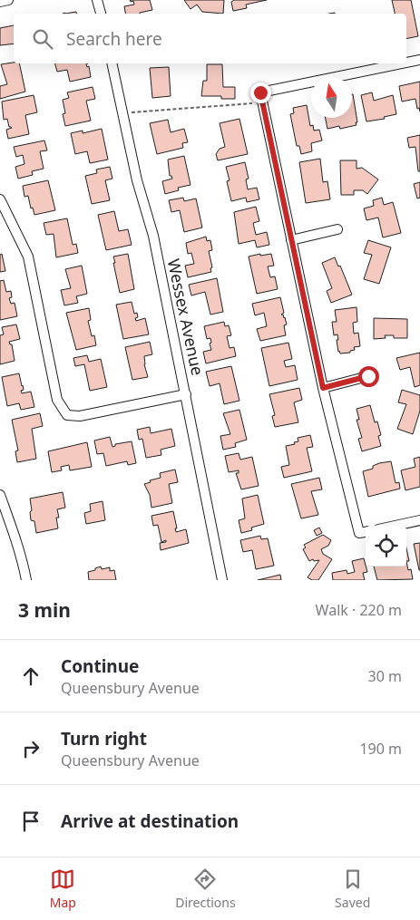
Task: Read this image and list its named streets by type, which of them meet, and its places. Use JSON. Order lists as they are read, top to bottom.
{
  "streets": {
    "street": ["Wessex Avenue"]
  },
  "north": "top",
  "page": {
    "search": "Search here",
    "heading": ["3 min", "Walk · 220 m"],
    "list": [
      ["Continue", "Queensbury Avenue", "30 m"],
      ["Turn right", "Queensbury Avenue", "190 m"],
      "Arrive at destination"
    ],
    "nav": ["Map", "Directions", "Saved"]
  }
}
